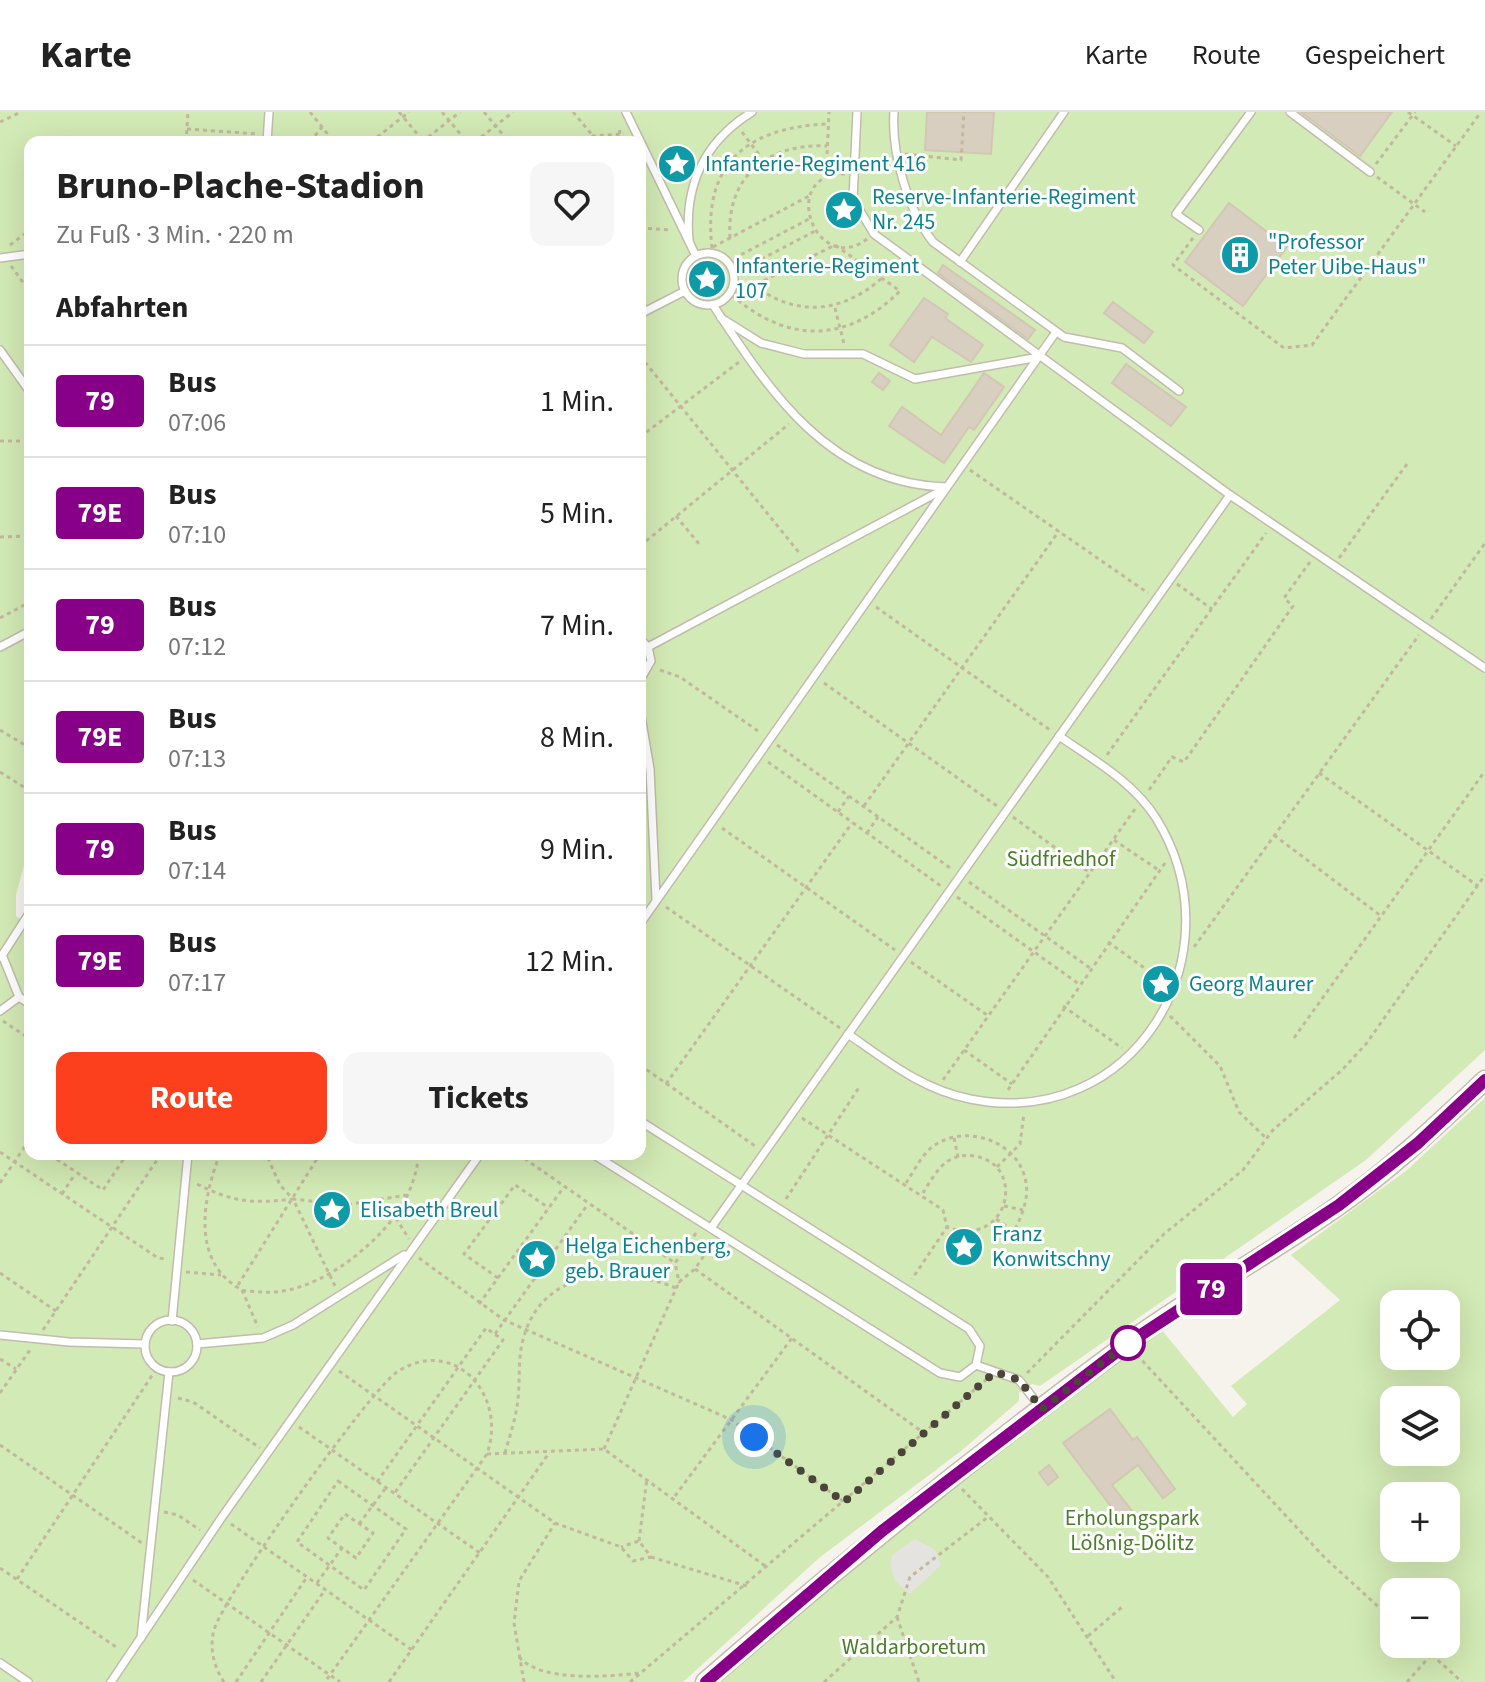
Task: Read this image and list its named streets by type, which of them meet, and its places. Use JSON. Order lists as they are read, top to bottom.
{
  "parks": ["Südfriedhof", "Erholungspark Lößnig-Dölitz", "Waldarboretum"],
  "places": {
    "place": [
      "Infanterie-Regiment 416",
      "Reserve-Infanterie-Regiment Nr. 245",
      "Infanterie-Regiment 107",
      "Georg Maurer",
      "Elisabeth Breul",
      "Franz Konwitschny",
      "Helga Eichenberg, geb. Brauer"
    ],
    "building": ["\"Professor Peter Uibe-Haus\""]
  },
  "lines": ["bus line 79"],
  "page": {
    "header": "Karte",
    "nav": ["Karte", "Route", "Gespeichert"],
    "on_map": "79",
    "heading": [
      ["Bruno-Plache-Stadion", "Zu Fuß · 3 Min. · 220 m"],
      "Abfahrten"
    ],
    "list": [
      {
        "mark": "79",
        "name": "Bus",
        "note": "07:06",
        "value": "1 Min."
      },
      {
        "mark": "79E",
        "name": "Bus",
        "note": "07:10",
        "value": "5 Min."
      },
      {
        "mark": "79",
        "name": "Bus",
        "note": "07:12",
        "value": "7 Min."
      },
      {
        "mark": "79E",
        "name": "Bus",
        "note": "07:13",
        "value": "8 Min."
      },
      {
        "mark": "79",
        "name": "Bus",
        "note": "07:14",
        "value": "9 Min."
      },
      {
        "mark": "79E",
        "name": "Bus",
        "note": "07:17",
        "value": "12 Min."
      }
    ],
    "buttons": ["Route", "Tickets"],
    "map_buttons": ["+", "−"]
  }
}
